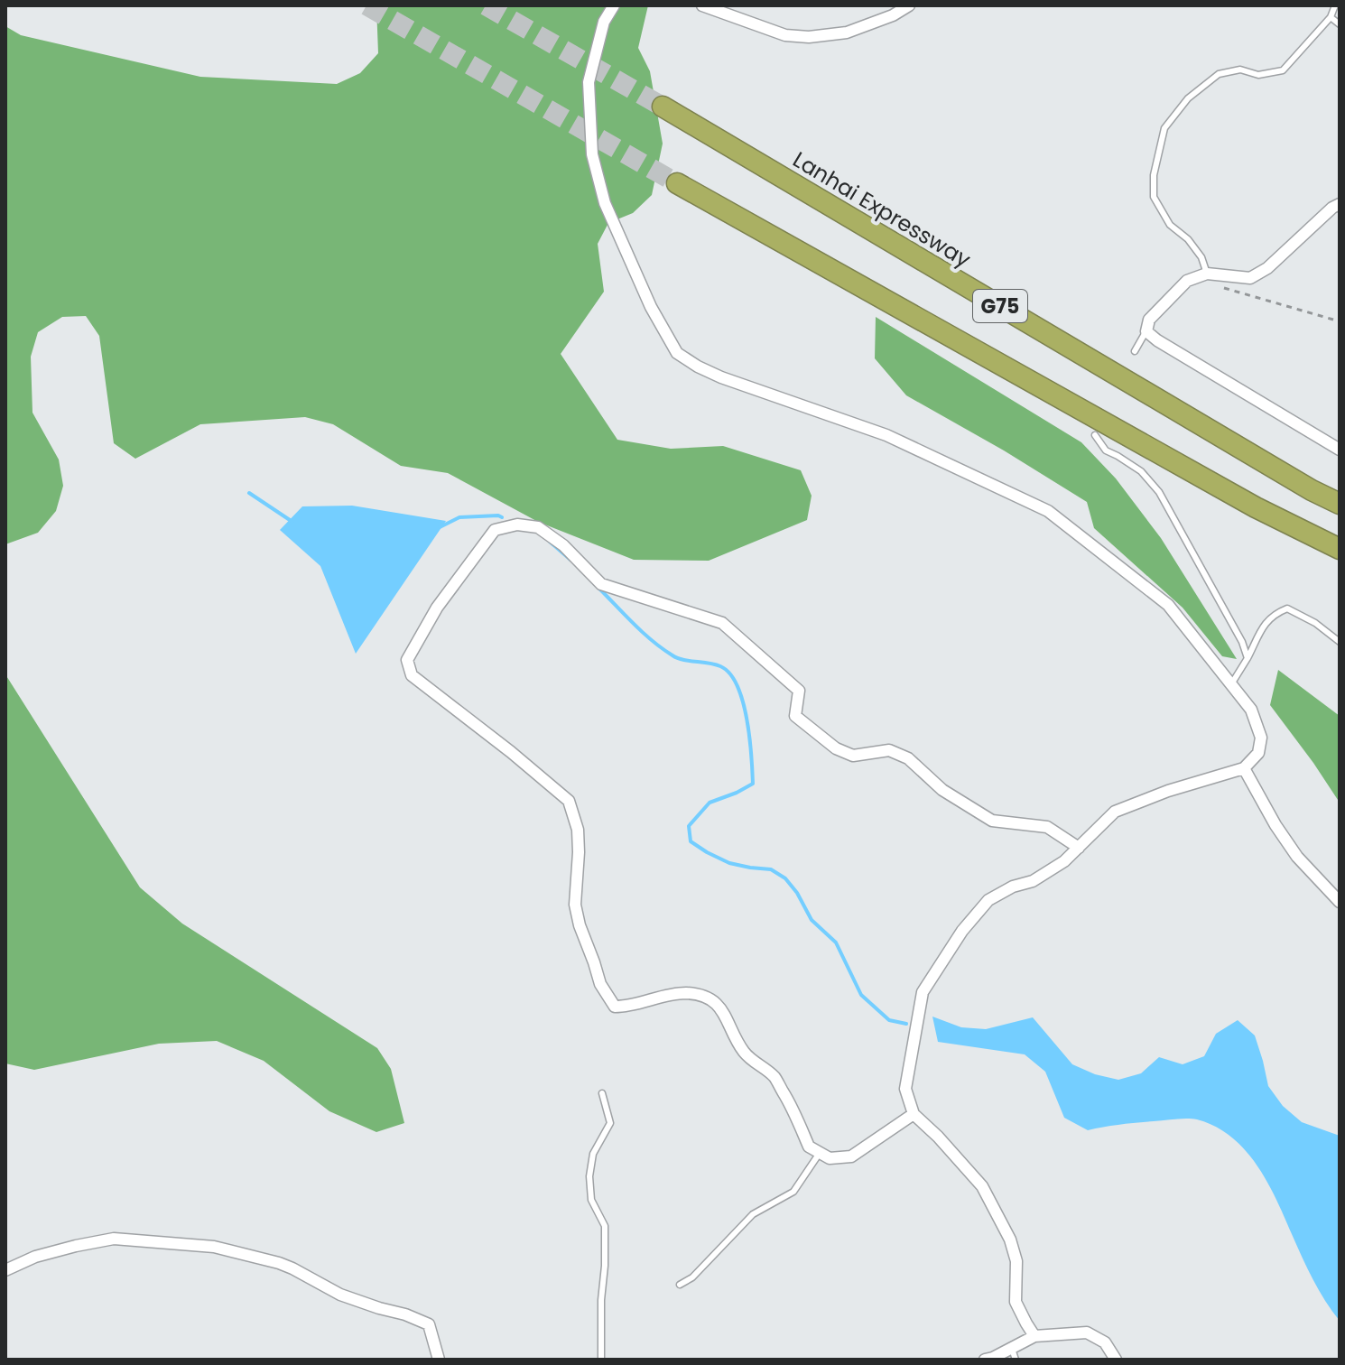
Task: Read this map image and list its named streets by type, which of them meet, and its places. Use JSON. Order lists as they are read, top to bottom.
{
  "streets": {
    "highway": ["Lanhai Expressway", "G75"]
  }
}
